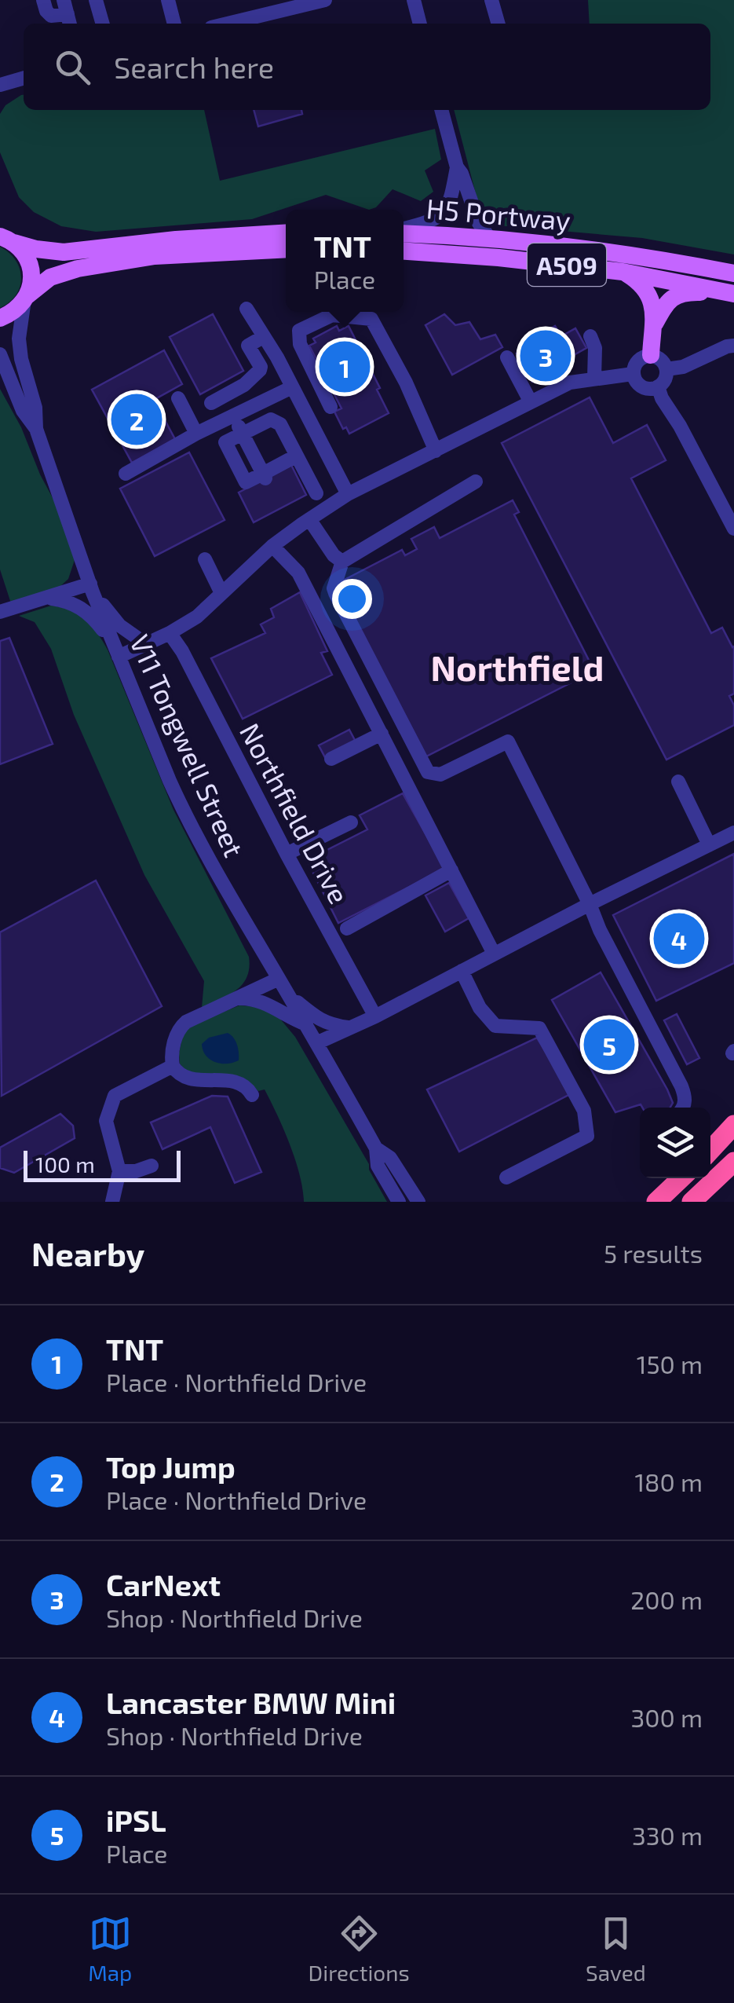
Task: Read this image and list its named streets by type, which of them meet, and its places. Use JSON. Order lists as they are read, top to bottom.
{
  "streets": {
    "main road": ["H5 Portway", "A509"],
    "street": ["V11 Tongwell Street", "Northfield Drive"]
  },
  "crossings": [
    ["H5 Portway", "A509"]
  ],
  "districts": ["Northfield"],
  "scale_bar": "100 m",
  "page": {
    "search": "Search here",
    "popup": ["TNT", "Place"],
    "pins": [
      "3",
      "1",
      "2",
      "4",
      "5"
    ],
    "scale": "100 m",
    "heading": ["Nearby", "5 results"],
    "list": [
      {
        "mark": "1",
        "name": "TNT",
        "note": "Place · Northfield Drive",
        "value": "150 m"
      },
      {
        "mark": "2",
        "name": "Top Jump",
        "note": "Place · Northfield Drive",
        "value": "180 m"
      },
      {
        "mark": "3",
        "name": "CarNext",
        "note": "Shop · Northfield Drive",
        "value": "200 m"
      },
      {
        "mark": "4",
        "name": "Lancaster BMW Mini",
        "note": "Shop · Northfield Drive",
        "value": "300 m"
      },
      {
        "mark": "5",
        "name": "iPSL",
        "note": "Place",
        "value": "330 m"
      }
    ],
    "nav": ["Map", "Directions", "Saved"]
  }
}
